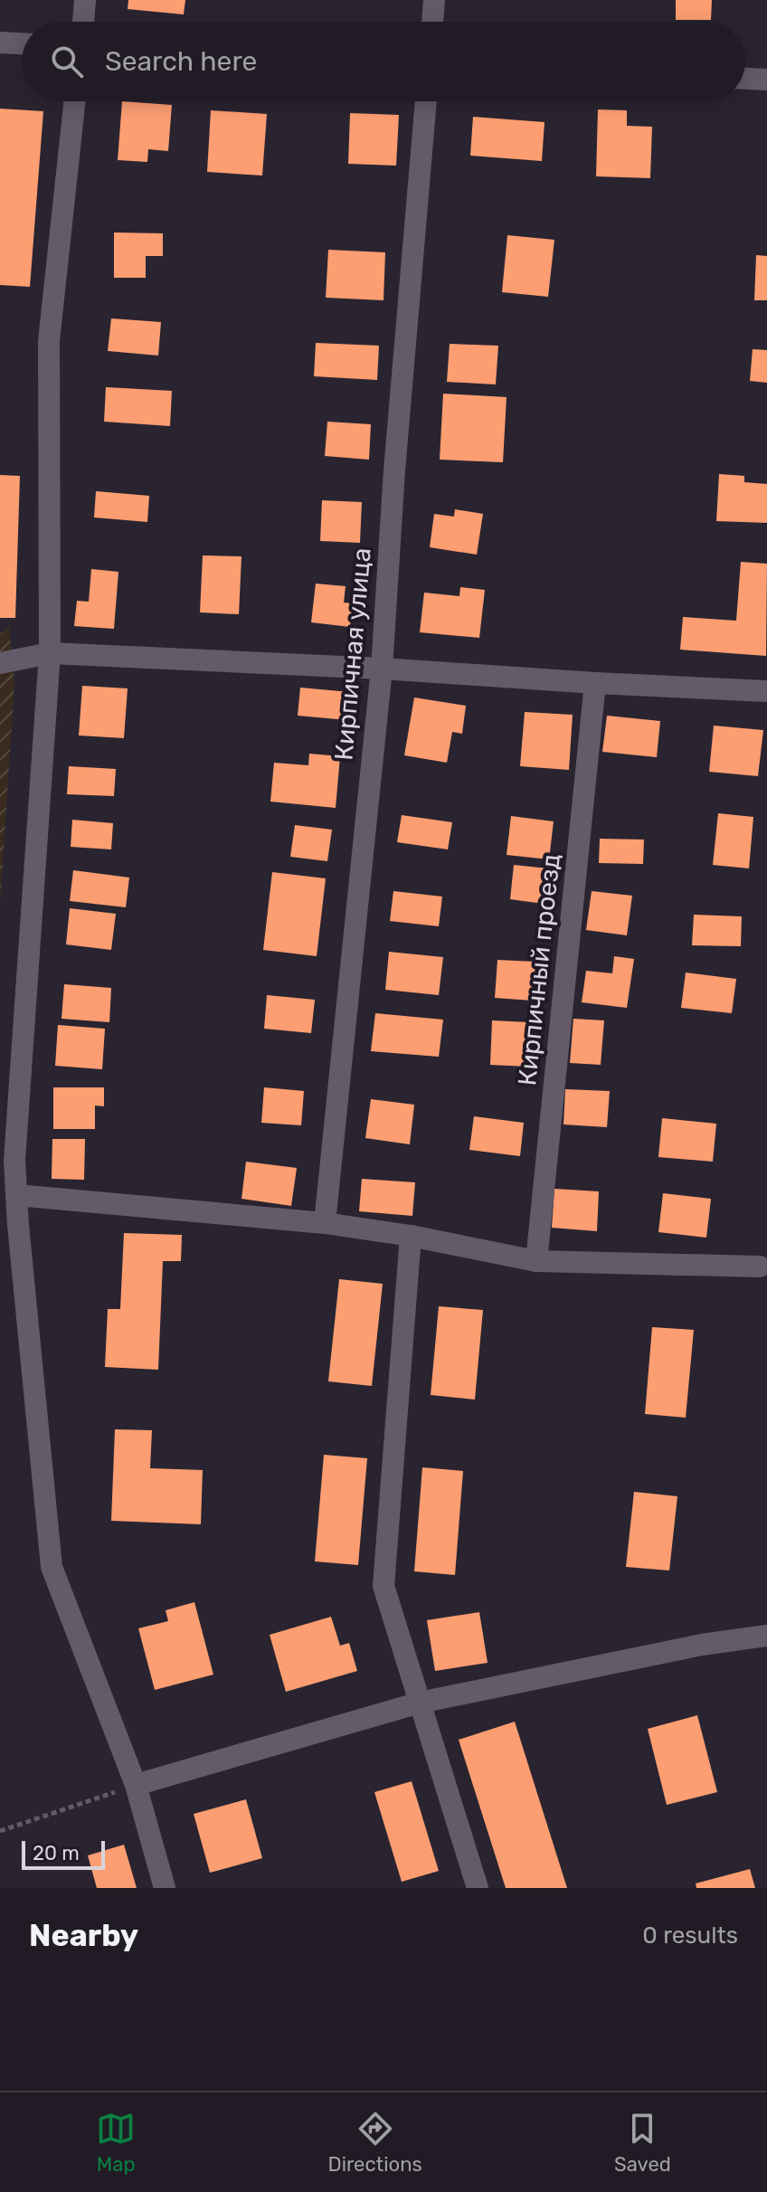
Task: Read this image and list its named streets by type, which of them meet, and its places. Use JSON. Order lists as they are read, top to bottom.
{
  "streets": {
    "street": ["Кирпичная улица", "Кирпичный проезд"]
  },
  "scale_bar": "20 m",
  "page": {
    "search": "Search here",
    "scale": "20 m",
    "heading": ["Nearby", "0 results"],
    "nav": ["Map", "Directions", "Saved"]
  }
}
